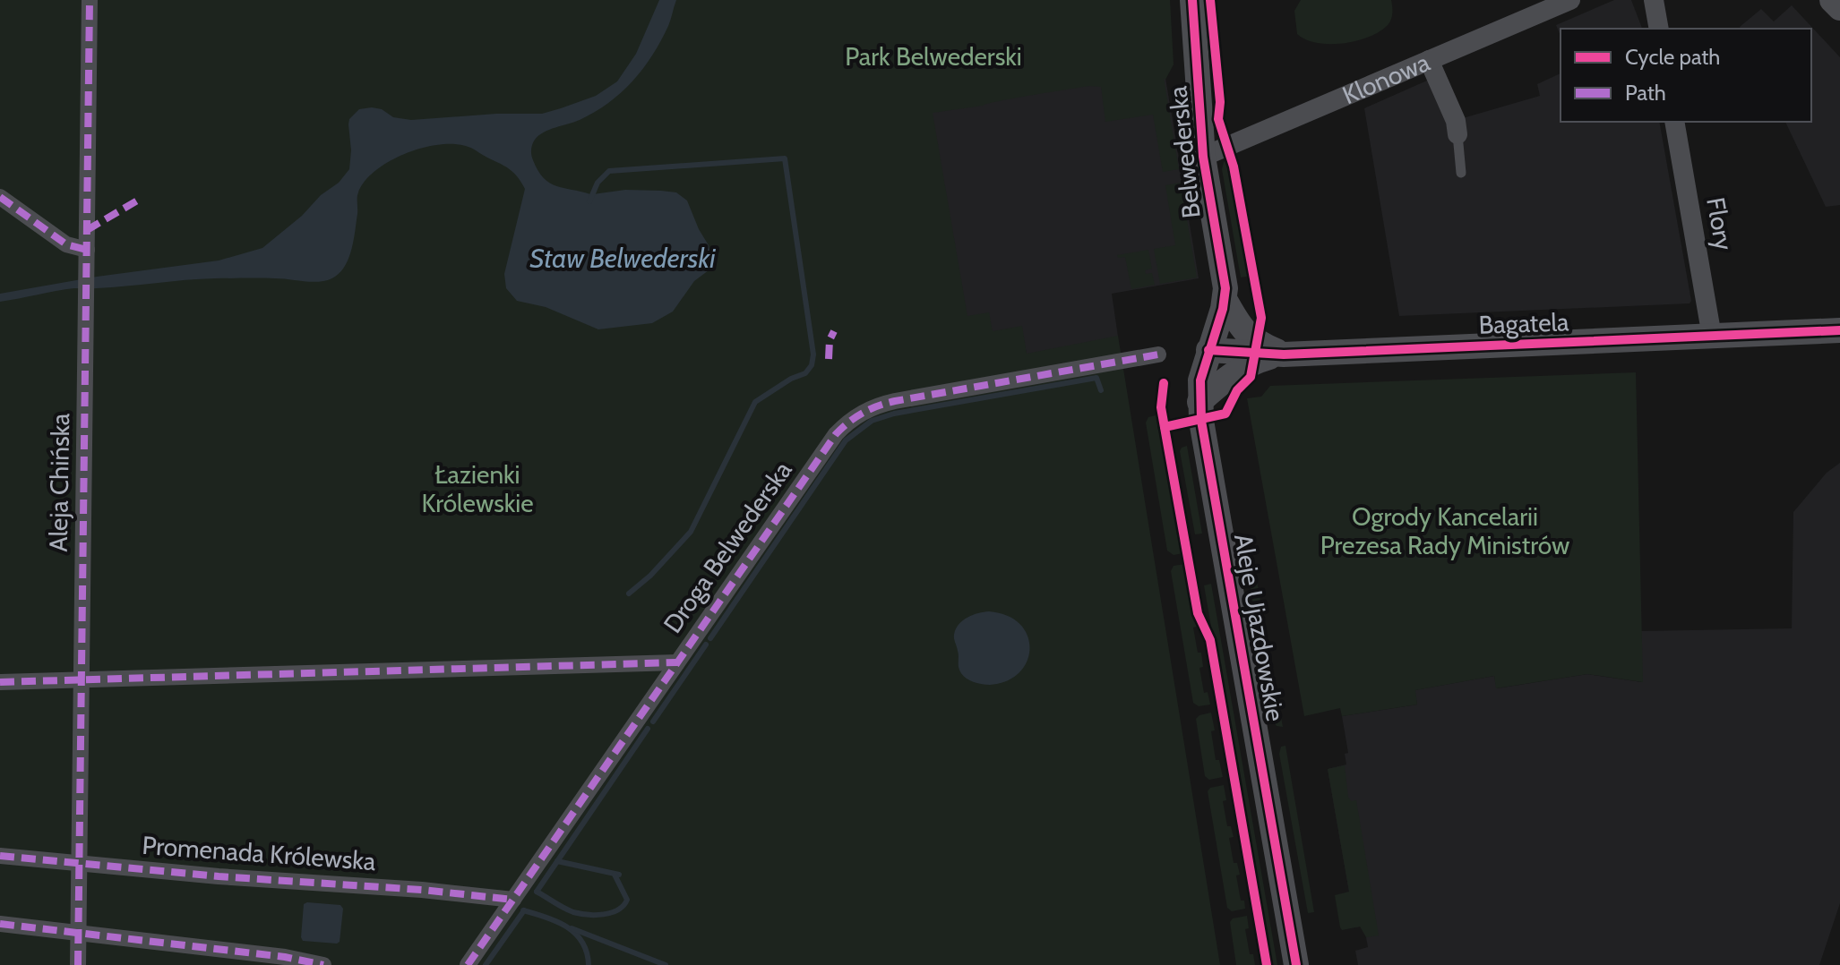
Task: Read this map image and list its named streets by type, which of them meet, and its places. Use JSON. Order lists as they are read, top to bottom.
{
  "streets": {
    "street": [
      "Klonowa",
      "Belwederska",
      "Flory",
      "Bagatela",
      "Aleja Chińska",
      "Droga Belwederska",
      "Aleje Ujazdowskie",
      "Promenada Królewska"
    ]
  },
  "crossings": [
    ["Klonowa", "Belwederska"],
    ["Belwederska", "Aleje Ujazdowskie"],
    ["Flory", "Bagatela"],
    ["Bagatela", "Aleje Ujazdowskie"],
    ["Aleja Chińska", "Promenada Królewska"],
    ["Droga Belwederska", "Promenada Królewska"]
  ],
  "water": ["Staw Belwederski"],
  "parks": ["Park Belwederski", "Łazienki Królewskie", "Ogrody Kancelarii Prezesa Rady Ministrów"],
  "legend": ["Cycle path", "Path"]
}
